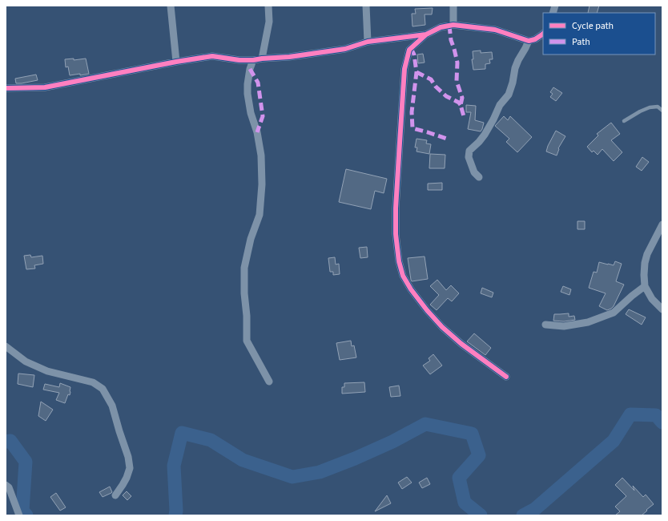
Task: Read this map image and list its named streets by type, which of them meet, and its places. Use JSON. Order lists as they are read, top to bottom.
{
  "legend": ["Cycle path", "Path"]
}
